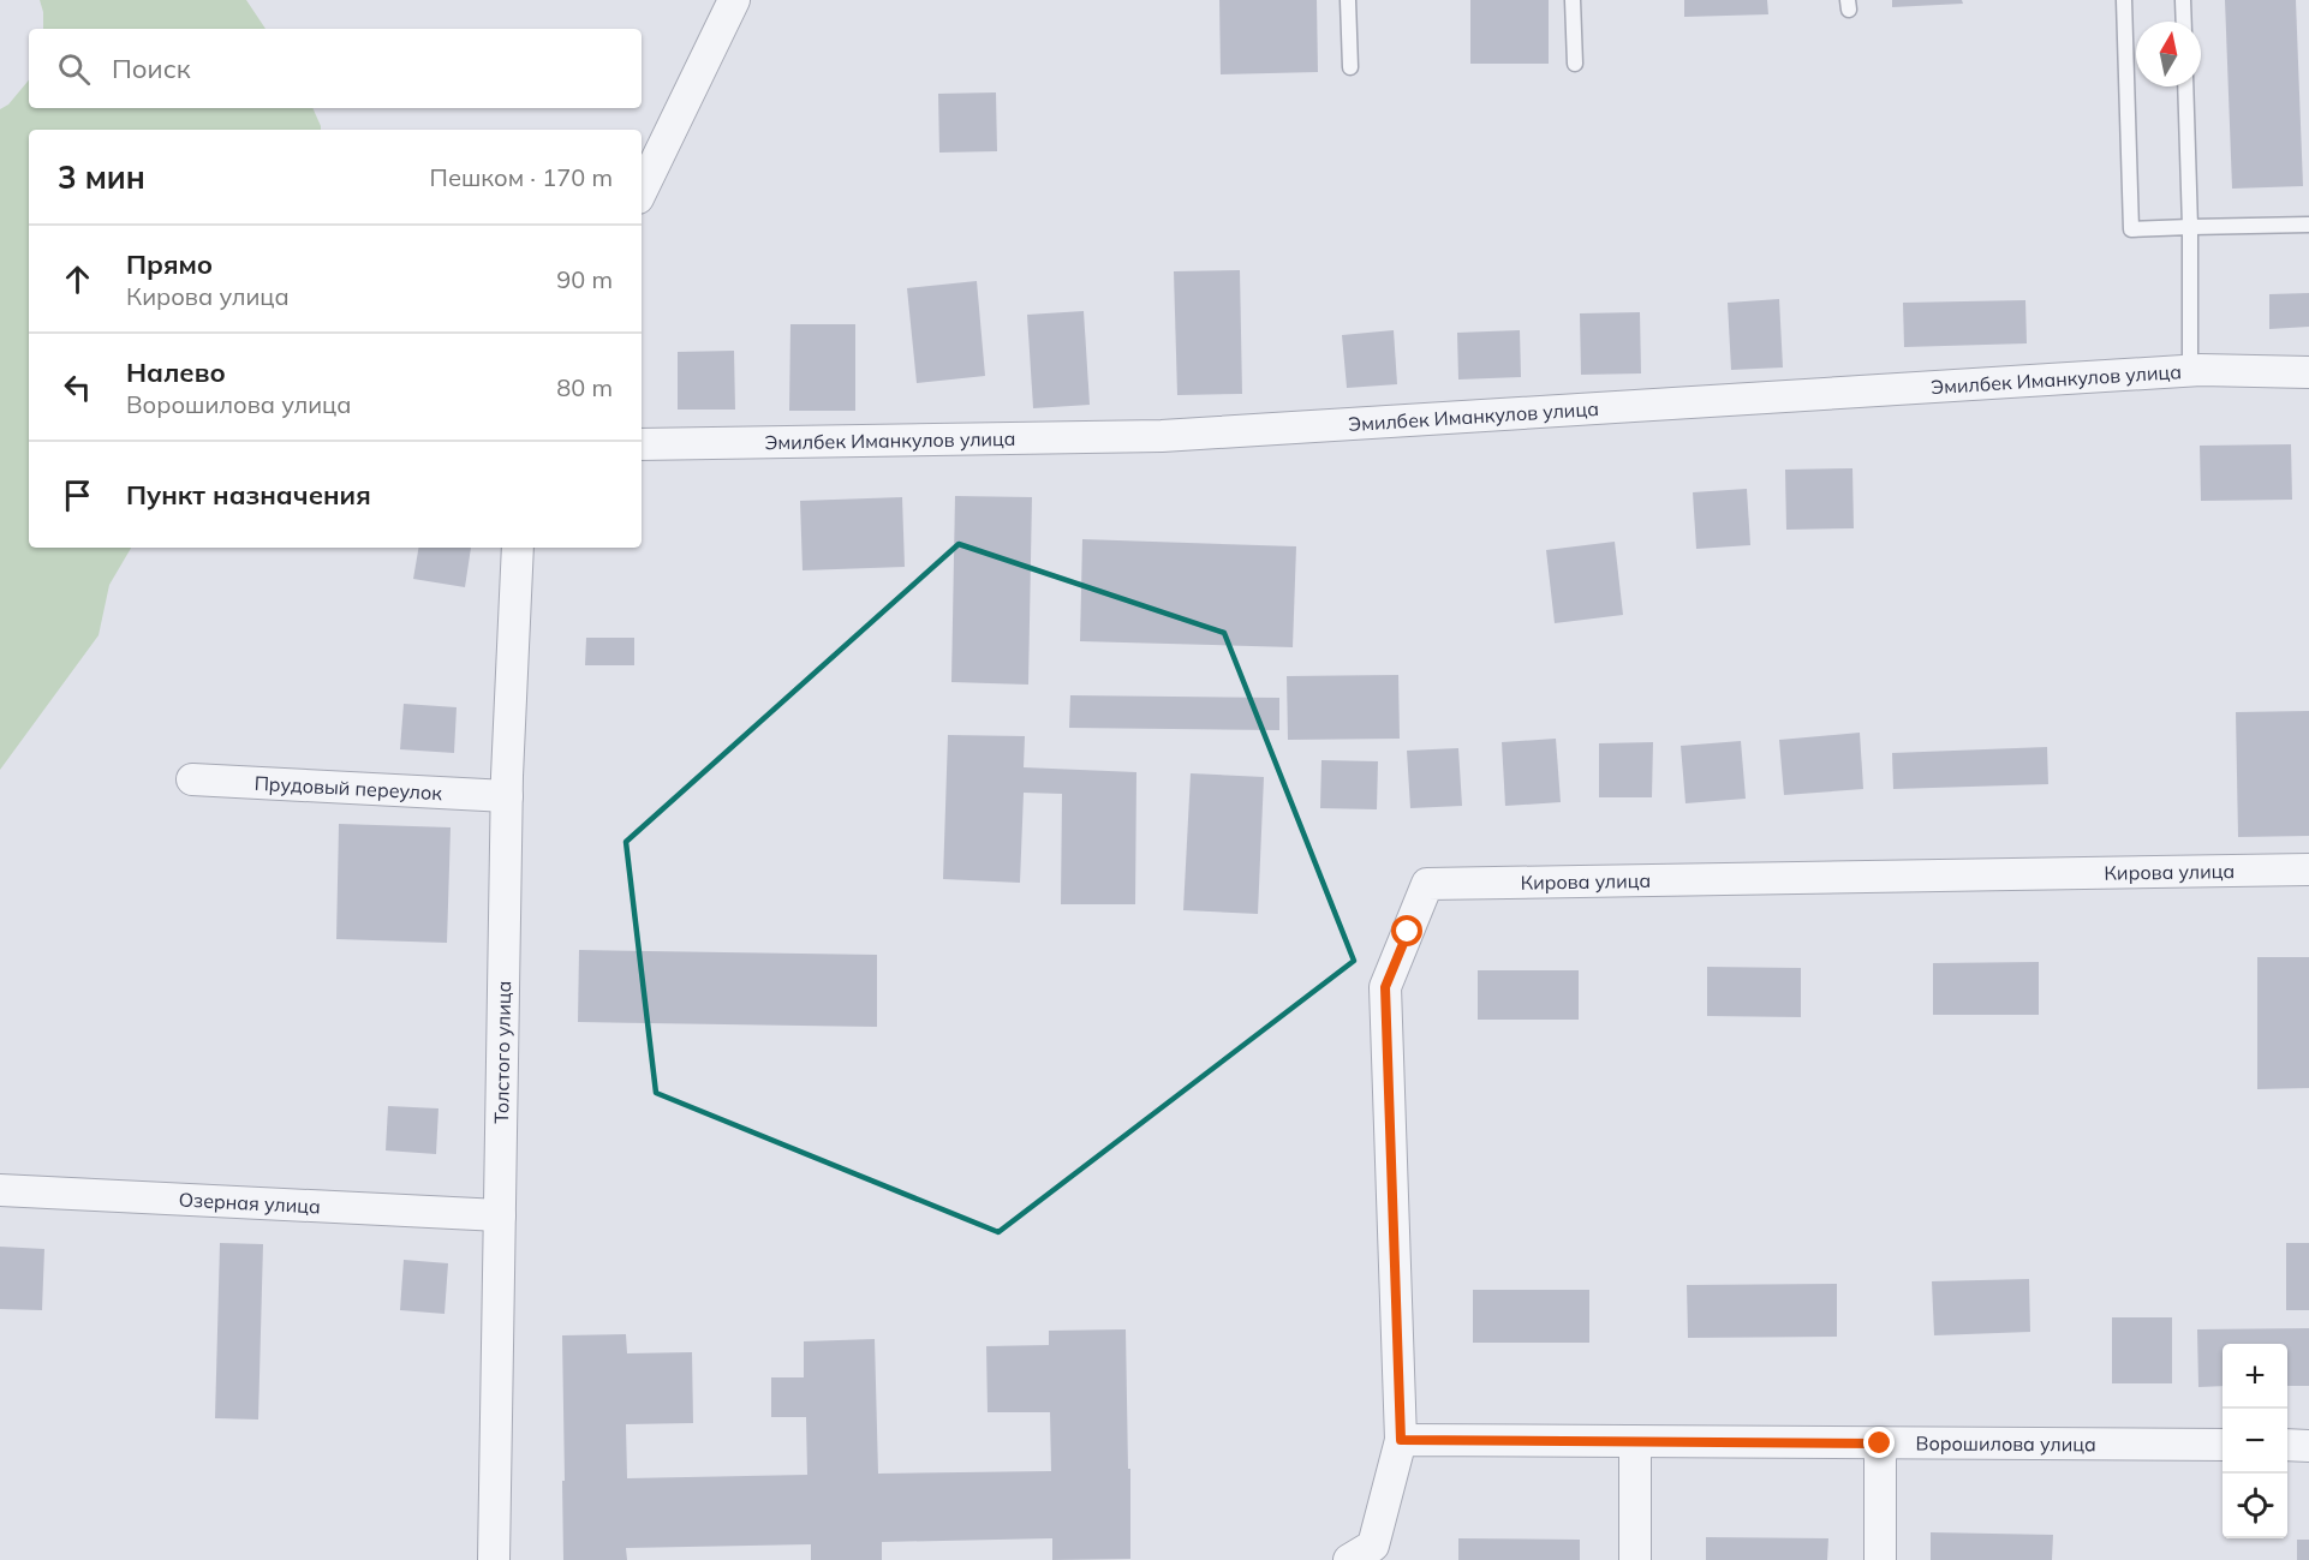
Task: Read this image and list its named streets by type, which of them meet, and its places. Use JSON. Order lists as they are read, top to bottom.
{
  "streets": {
    "street": [
      "Эмилбек Иманкулов улица",
      "Прудовый переулок",
      "Кирова улица",
      "Толстого улица",
      "Озерная улица",
      "Ворошилова улица"
    ]
  },
  "crossings": [
    ["Прудовый переулок", "Толстого улица"],
    ["Кирова улица", "Ворошилова улица"],
    ["Толстого улица", "Озерная улица"]
  ],
  "north": "top",
  "page": {
    "search": "Поиск",
    "heading": ["3 мин", "Пешком · 170 m"],
    "list": [
      ["Прямо", "Кирова улица", "90 m"],
      ["Налево", "Ворошилова улица", "80 m"],
      "Пункт назначения"
    ],
    "map_buttons": ["+", "−"]
  }
}
